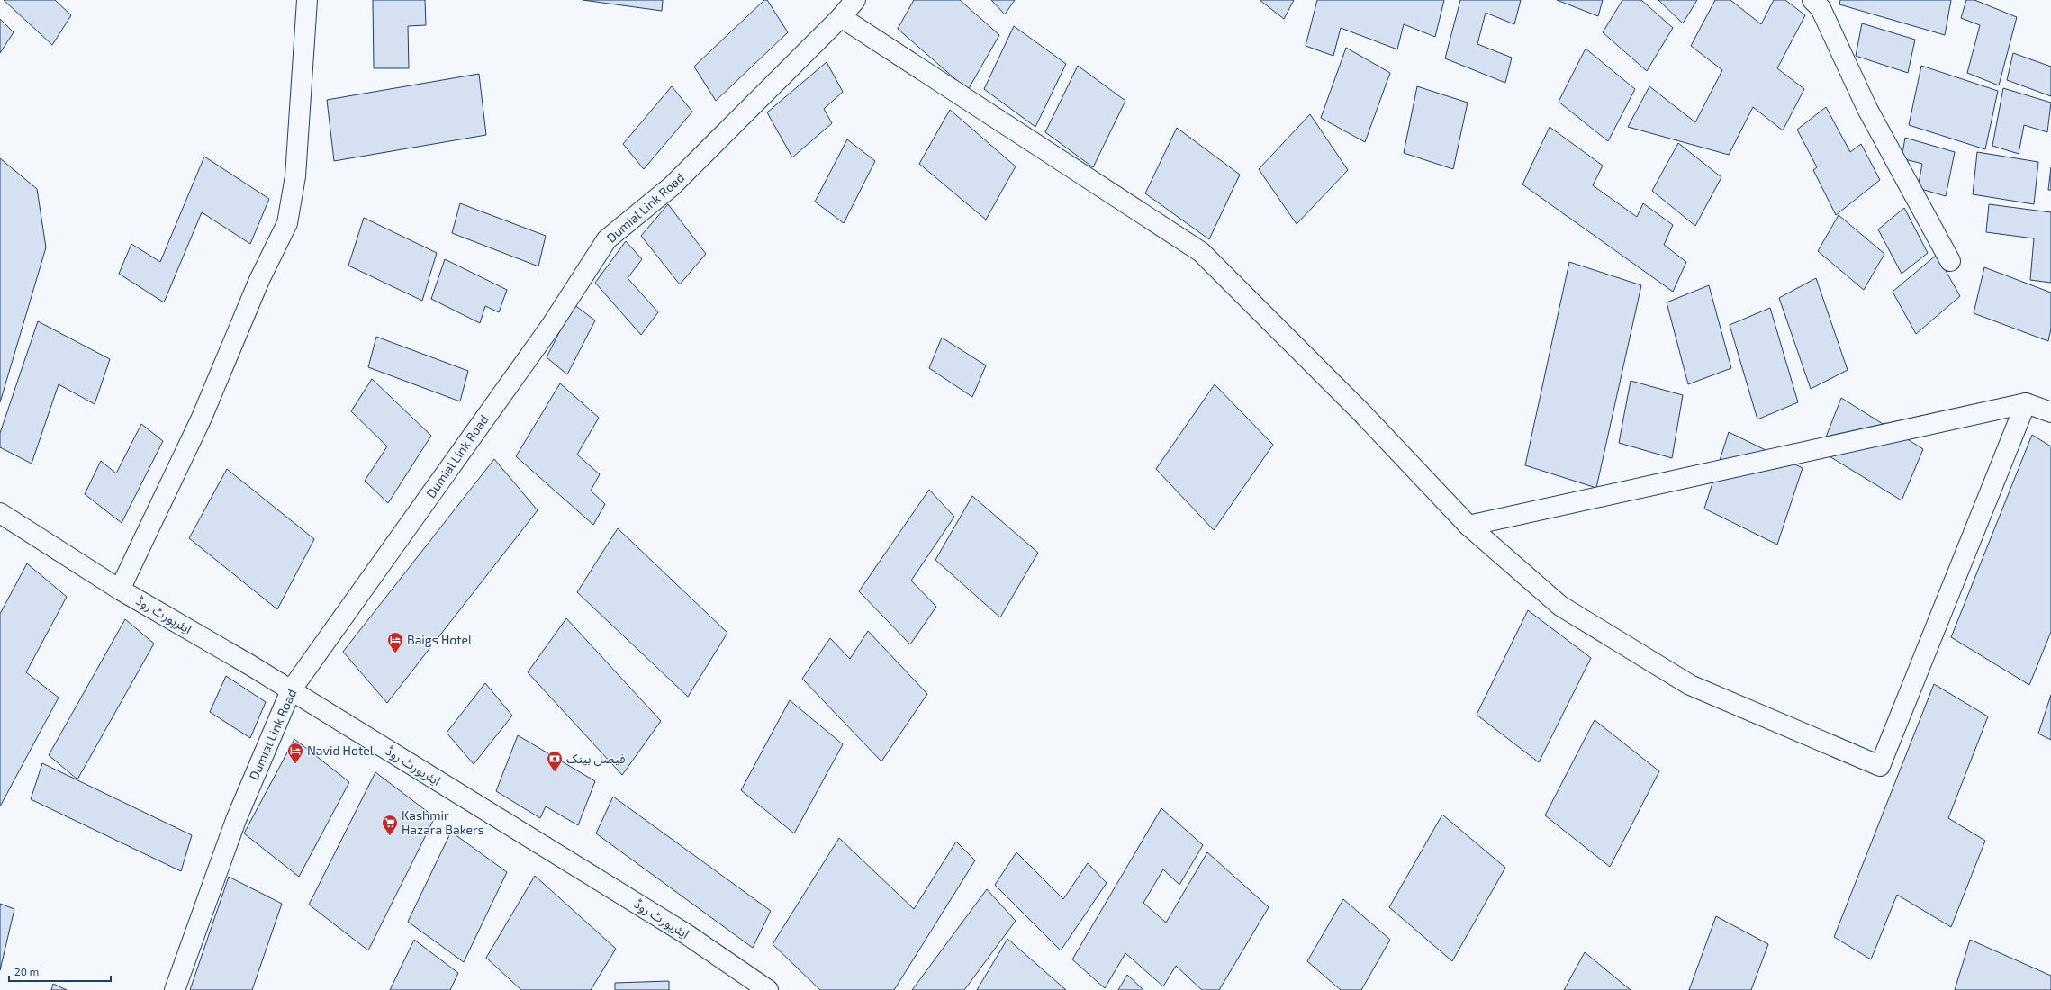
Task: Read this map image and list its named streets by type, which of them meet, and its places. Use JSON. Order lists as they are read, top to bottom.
{
  "streets": {
    "main road": ["Dumial Link Road", "ایئرپورٹ روڈ"]
  },
  "crossings": [
    ["Dumial Link Road", "ایئرپورٹ روڈ"]
  ],
  "places": {
    "hotel": ["Baigs Hotel", "Navid Hotel"],
    "bank": ["فیصل بینک"],
    "supermarket": ["Kashmir Hazara Bakers"]
  },
  "scale_bar": "20 m"
}
